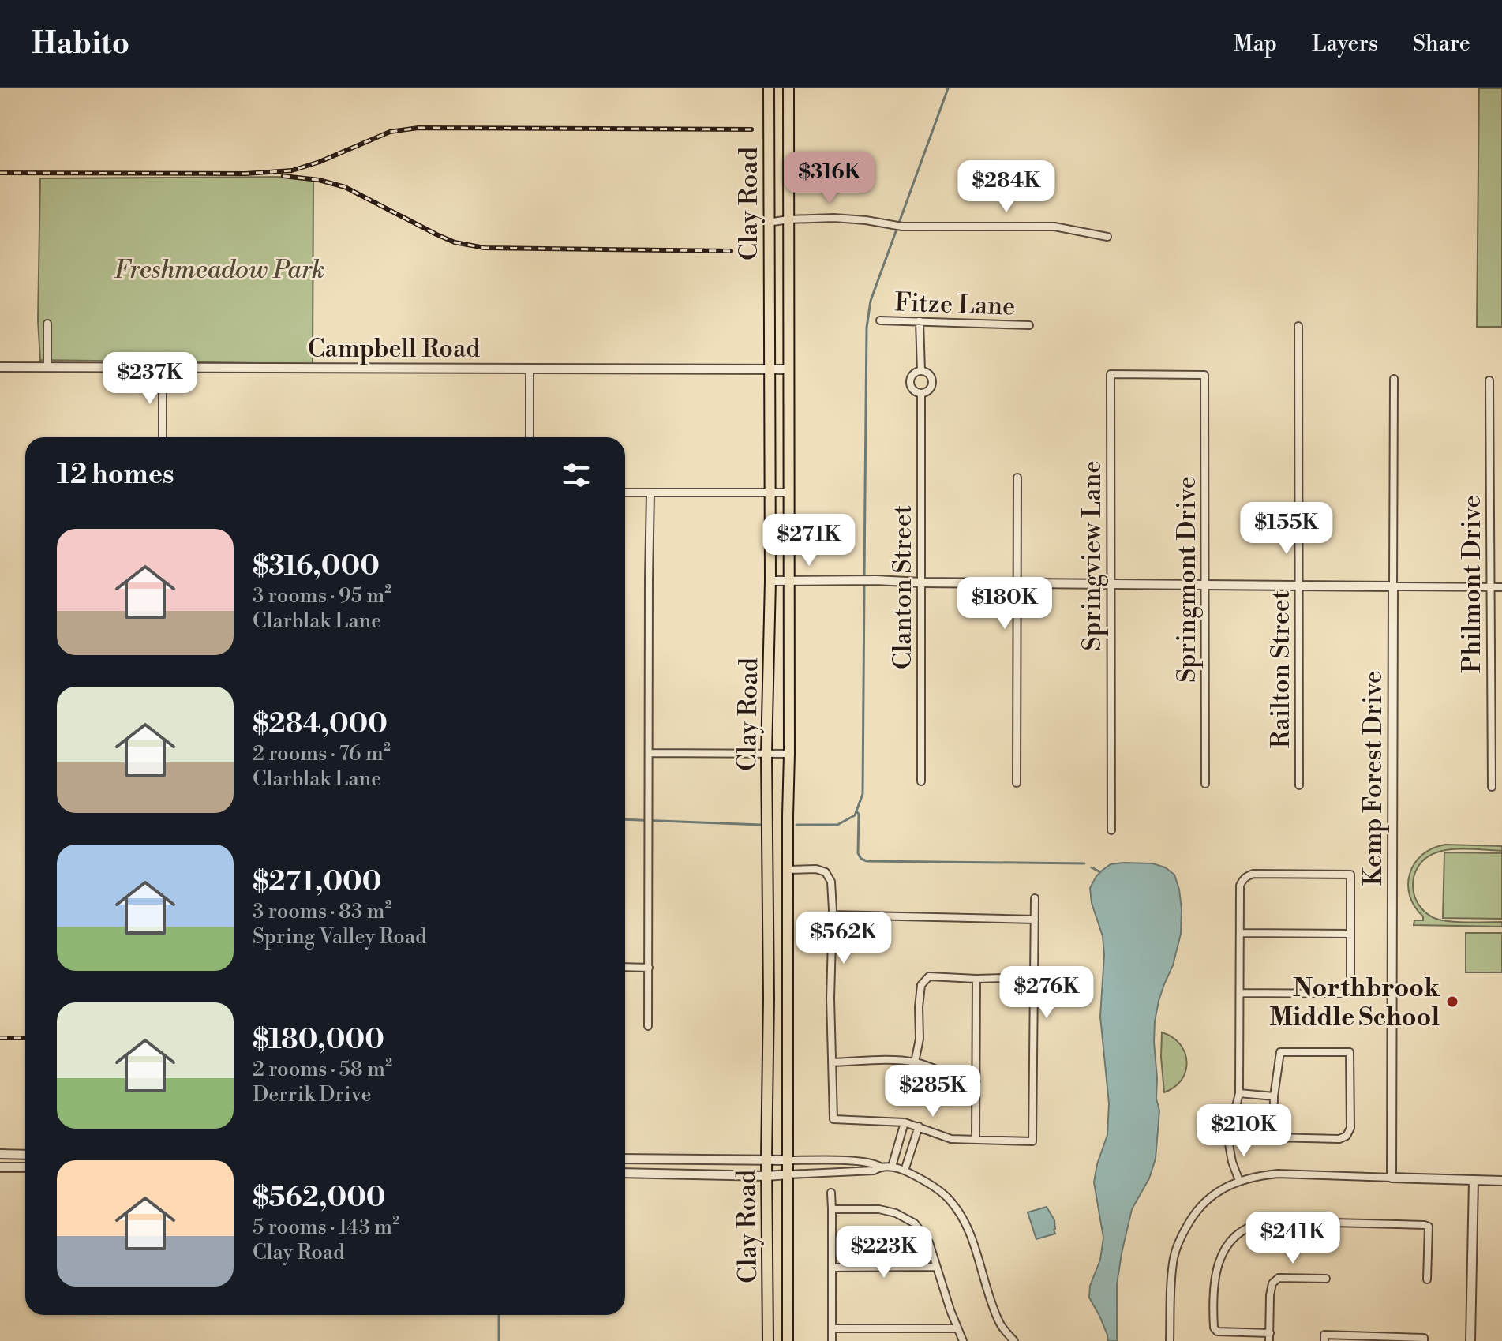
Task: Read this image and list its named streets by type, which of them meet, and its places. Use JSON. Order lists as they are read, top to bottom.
{
  "streets": {
    "main road": ["Clay Road"],
    "street": [
      "Fitze Lane",
      "Campbell Road",
      "Springview Lane",
      "Springmont Drive",
      "Philmont Drive",
      "Clanton Street",
      "Railton Street",
      "Kemp Forest Drive"
    ]
  },
  "crossings": [
    ["Clay Road", "Campbell Road"],
    ["Fitze Lane", "Clanton Street"],
    ["Springview Lane", "Springmont Drive"]
  ],
  "parks": ["Freshmeadow Park"],
  "places": ["Northbrook Middle School"],
  "page": {
    "header": "Habito",
    "nav": ["Map", "Layers", "Share"],
    "price": [
      "$316K",
      "$284K",
      "$237K",
      "$155K",
      "$271K",
      "$180K",
      "$562K",
      "$276K",
      "$285K",
      "$210K",
      "$241K",
      "$223K"
    ],
    "heading": "12 homes",
    "list": [
      {
        "name": "$316,000",
        "note": "3 rooms · 95 m² · Clarblak Lane"
      },
      {
        "name": "$284,000",
        "note": "2 rooms · 76 m² · Clarblak Lane"
      },
      {
        "name": "$271,000",
        "note": "3 rooms · 83 m² · Spring Valley Road"
      },
      {
        "name": "$180,000",
        "note": "2 rooms · 58 m² · Derrik Drive"
      },
      {
        "name": "$562,000",
        "note": "5 rooms · 143 m² · Clay Road"
      }
    ]
  }
}
